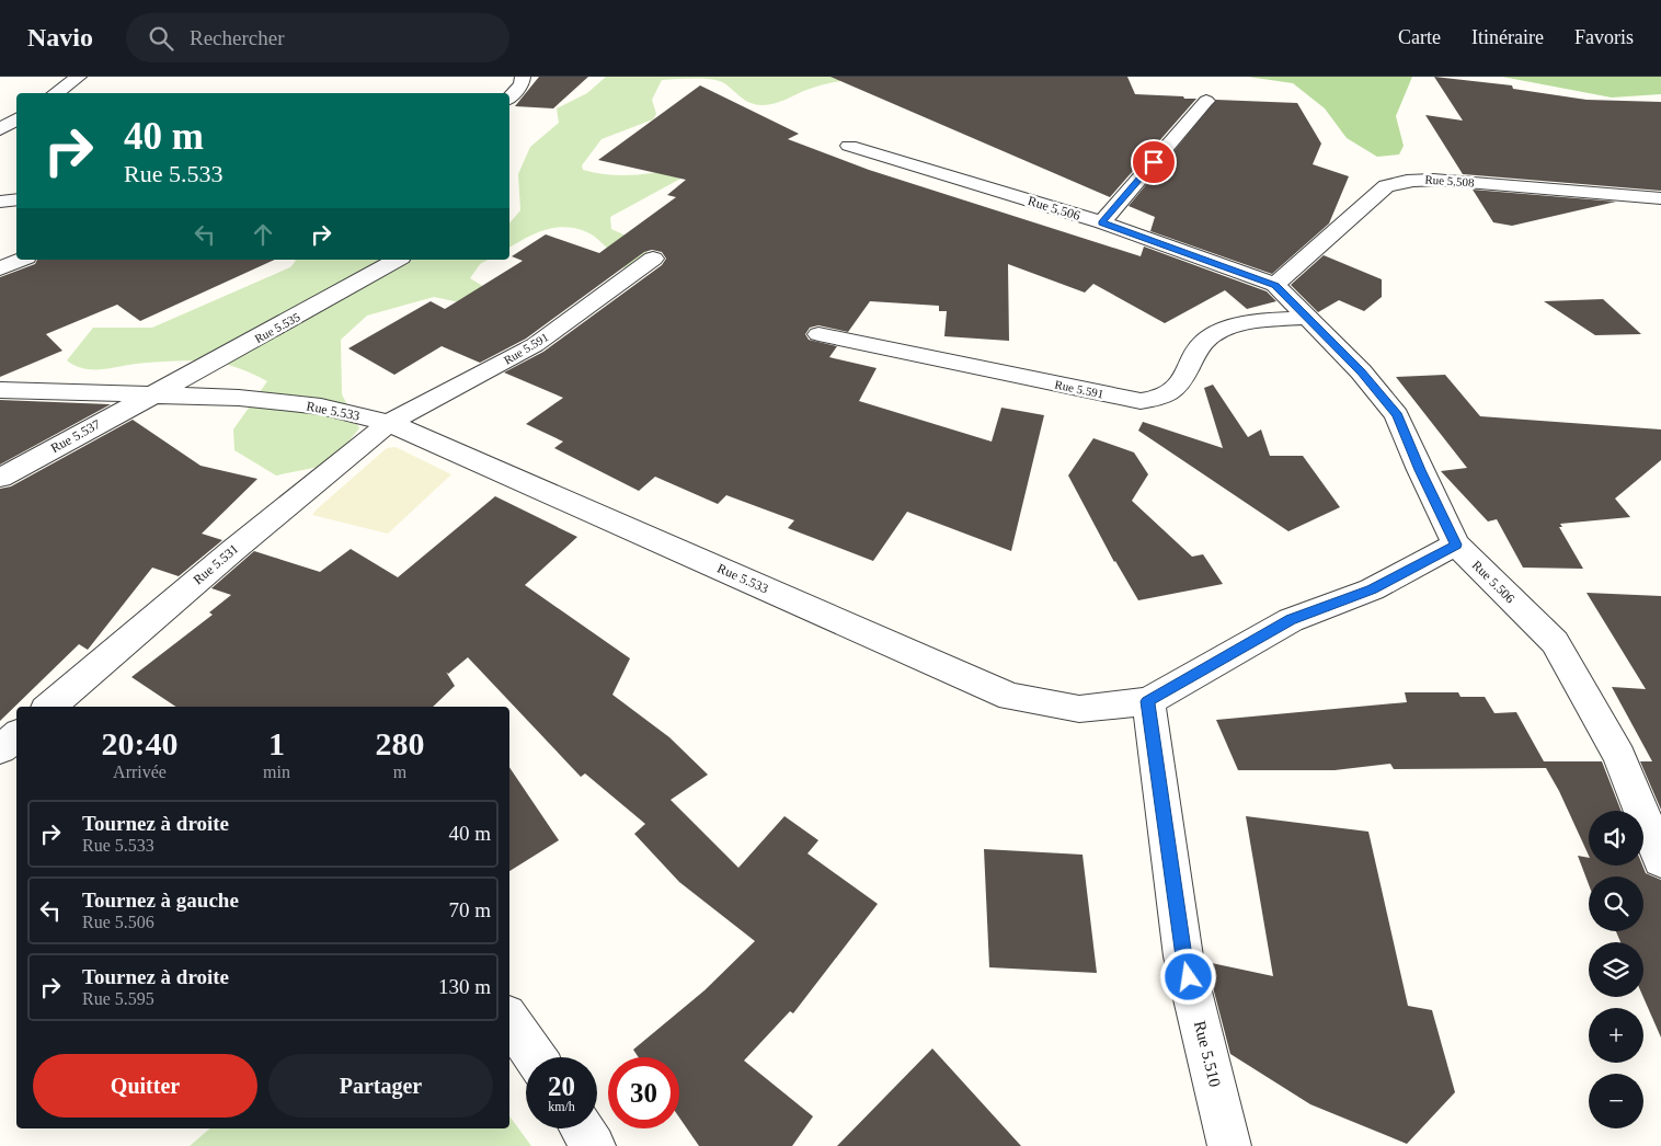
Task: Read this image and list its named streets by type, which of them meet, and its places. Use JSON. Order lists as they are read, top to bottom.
{
  "streets": {
    "street": [
      "Rue 5.508",
      "Rue 5.506",
      "Rue 5.535",
      "Rue 5.591",
      "Rue 5.533",
      "Rue 5.537",
      "Rue 5.531",
      "Rue 5.510"
    ]
  },
  "crossings": [
    ["Rue 5.508", "Rue 5.506"],
    ["Rue 5.506", "Rue 5.591"],
    ["Rue 5.506", "Rue 5.533"],
    ["Rue 5.535", "Rue 5.533"],
    ["Rue 5.535", "Rue 5.537"],
    ["Rue 5.591", "Rue 5.533"],
    ["Rue 5.591", "Rue 5.531"],
    ["Rue 5.533", "Rue 5.537"],
    ["Rue 5.533", "Rue 5.531"],
    ["Rue 5.533", "Rue 5.510"]
  ],
  "page": {
    "header": "Navio",
    "search": "Rechercher",
    "nav": ["Carte", "Itinéraire", "Favoris"],
    "turn": ["40 m", "Rue 5.533"],
    "eta": [
      "20:40",
      "Arrivée",
      "1",
      "min",
      "280",
      "m"
    ],
    "list": [
      {
        "name": "Tournez à droite",
        "note": "Rue 5.533",
        "value": "40 m"
      },
      {
        "name": "Tournez à gauche",
        "note": "Rue 5.506",
        "value": "70 m"
      },
      {
        "name": "Tournez à droite",
        "note": "Rue 5.595",
        "value": "130 m"
      }
    ],
    "map_buttons": ["+", "−"],
    "buttons": ["Quitter", "Partager"],
    "speed": "20 km/h",
    "limit": "30"
  }
}
